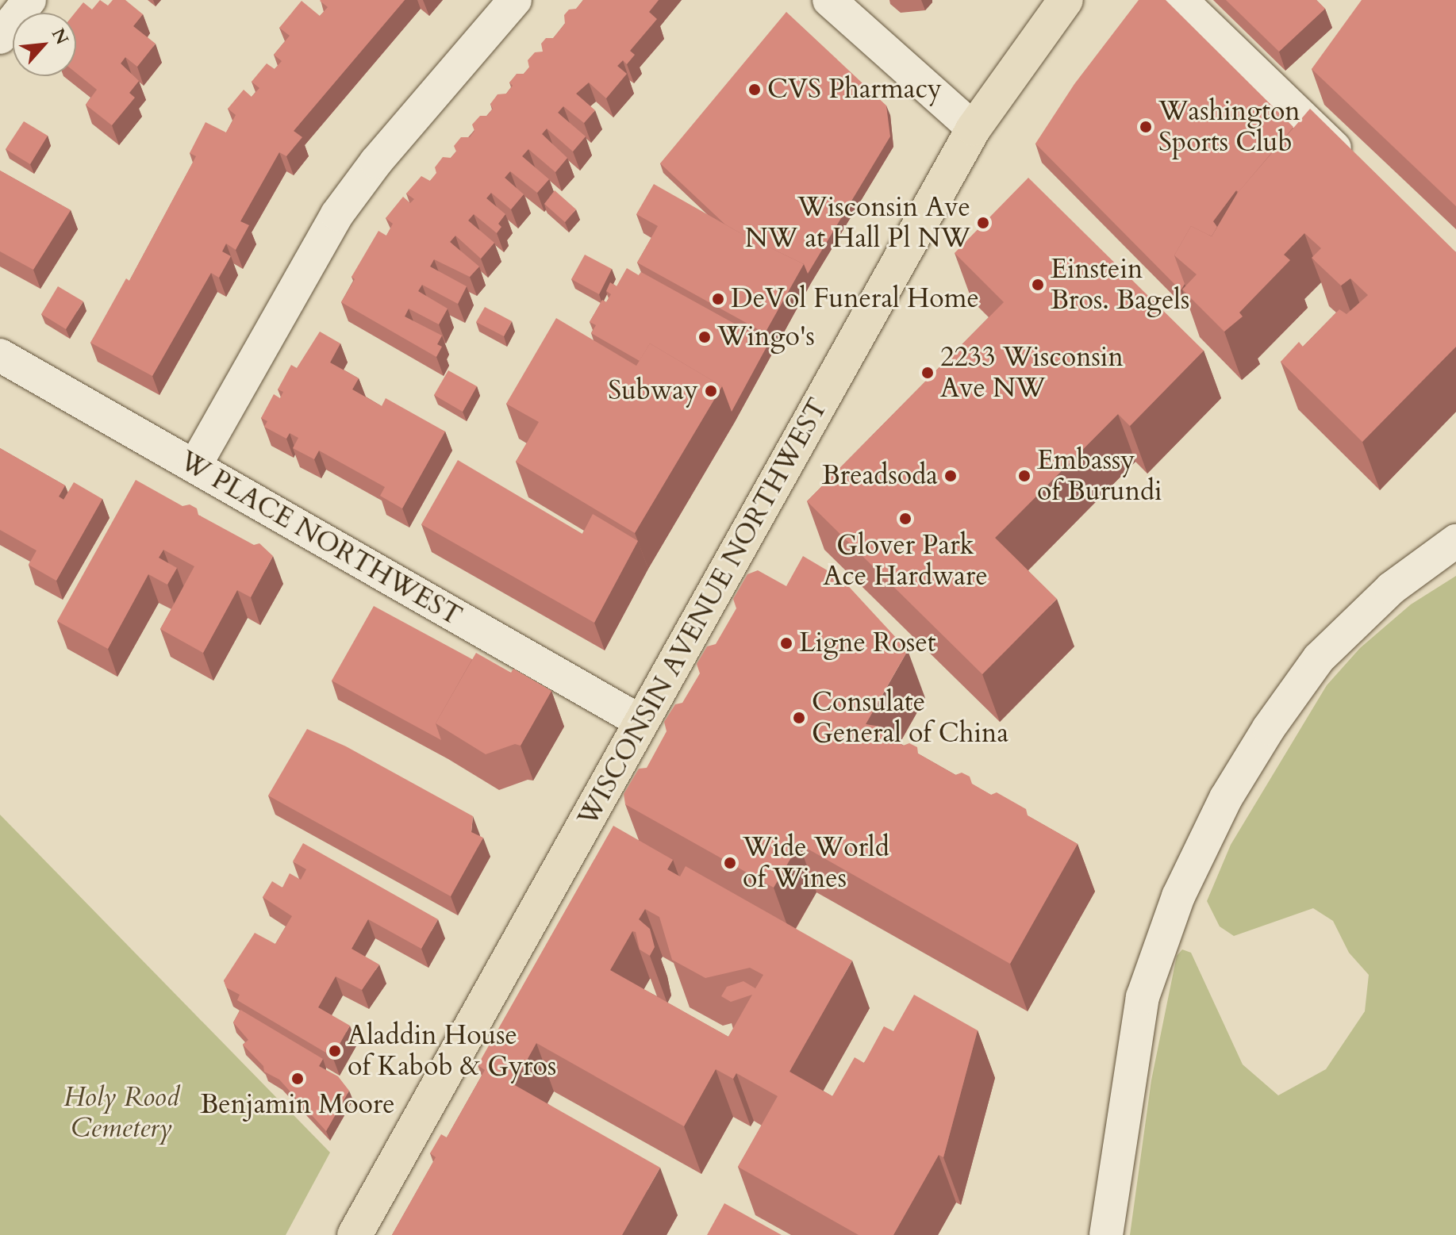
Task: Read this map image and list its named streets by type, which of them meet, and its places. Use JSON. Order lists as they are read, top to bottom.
{
  "streets": {
    "main road": ["WISCONSIN AVENUE NORTHWEST"],
    "street": ["W PLACE NORTHWEST"]
  },
  "crossings": [
    ["W PLACE NORTHWEST", "WISCONSIN AVENUE NORTHWEST"]
  ],
  "parks": ["Holy Rood Cemetery"],
  "places": [
    "CVS Pharmacy",
    "Washington Sports Club",
    "Wisconsin Ave NW at Hall Pl NW",
    "Einstein Bros. Bagels",
    "DeVol Funeral Home",
    "Wingo's",
    "2233 Wisconsin Ave NW",
    "Subway",
    "Breadsoda",
    "Embassy of Burundi",
    "Glover Park Ace Hardware",
    "Ligne Roset",
    "Consulate General of China",
    "Wide World of Wines",
    "Aladdin House of Kabob & Gyros",
    "Benjamin Moore"
  ],
  "north": "top right"
}
